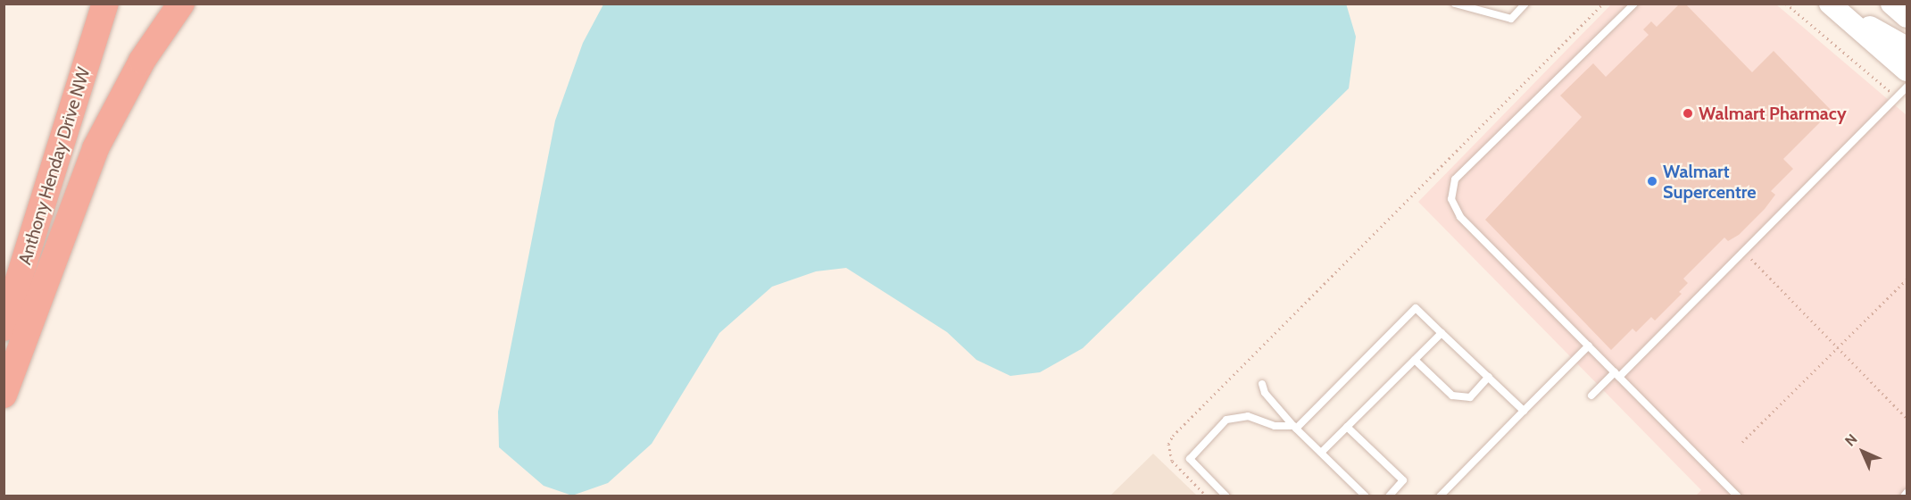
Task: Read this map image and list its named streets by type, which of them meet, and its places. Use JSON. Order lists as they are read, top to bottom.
{
  "streets": {
    "highway": ["Anthony Henday Drive NW"]
  },
  "places": ["Walmart Pharmacy", "Walmart Supercentre"],
  "north": "top left"
}
